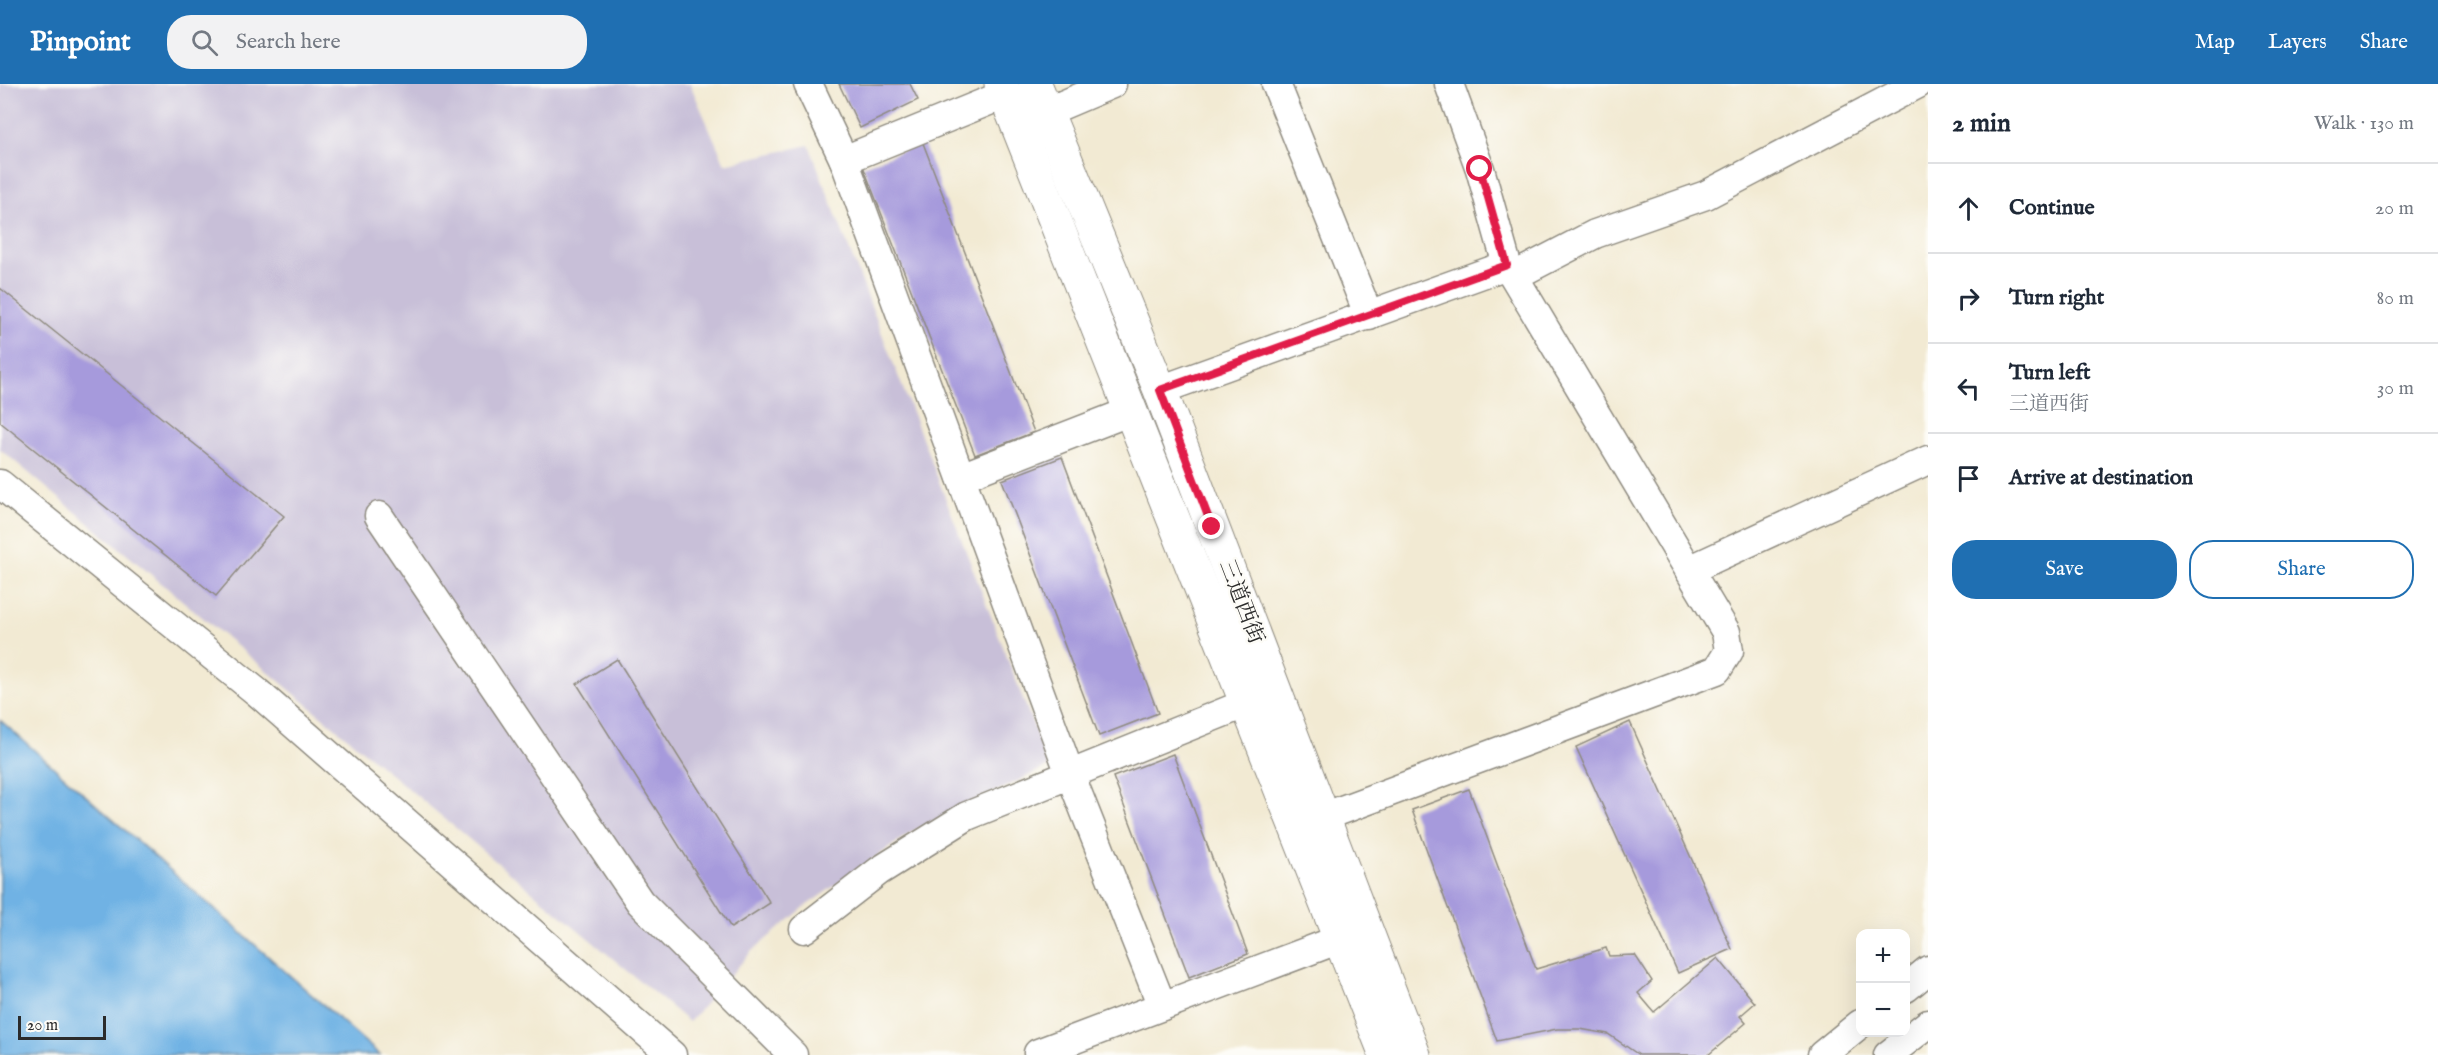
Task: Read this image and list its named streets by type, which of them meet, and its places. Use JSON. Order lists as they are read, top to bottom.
{
  "streets": {
    "main road": ["三道西街"]
  },
  "scale_bar": "20 m",
  "page": {
    "header": "Pinpoint",
    "search": "Search here",
    "nav": ["Map", "Layers", "Share"],
    "heading": ["2 min", "Walk · 130 m"],
    "list": [
      ["Continue", "20 m"],
      ["Turn right", "80 m"],
      ["Turn left", "三道西街", "30 m"],
      "Arrive at destination"
    ],
    "buttons": ["Save", "Share"],
    "map_buttons": ["+", "−"],
    "scale": "20 m"
  }
}
